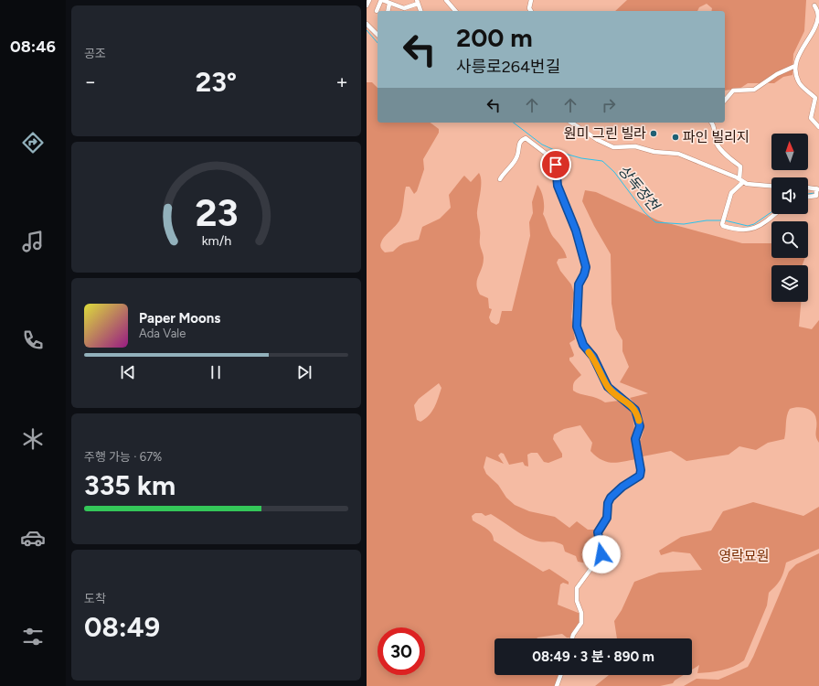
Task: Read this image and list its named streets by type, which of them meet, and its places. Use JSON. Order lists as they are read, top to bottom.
{
  "water": ["상독정천"],
  "parks": ["영락묘원"],
  "places": ["원미 그린 빌라", "파인 빌리지"],
  "north": "top",
  "page": {
    "tabs": "08:46",
    "tile": [
      "공조",
      ["주행 가능 · 67%", "335 km"],
      ["도착", "08:49"]
    ],
    "turn": ["200 m", "사릉로264번길"],
    "heat": ["−", "23°", "+"],
    "song": ["Paper Moons", "Ada Vale"],
    "limit": "30",
    "trip": "08:49 · 3 분 · 890 m",
    "gauge": ["23", "km/h"]
  }
}
